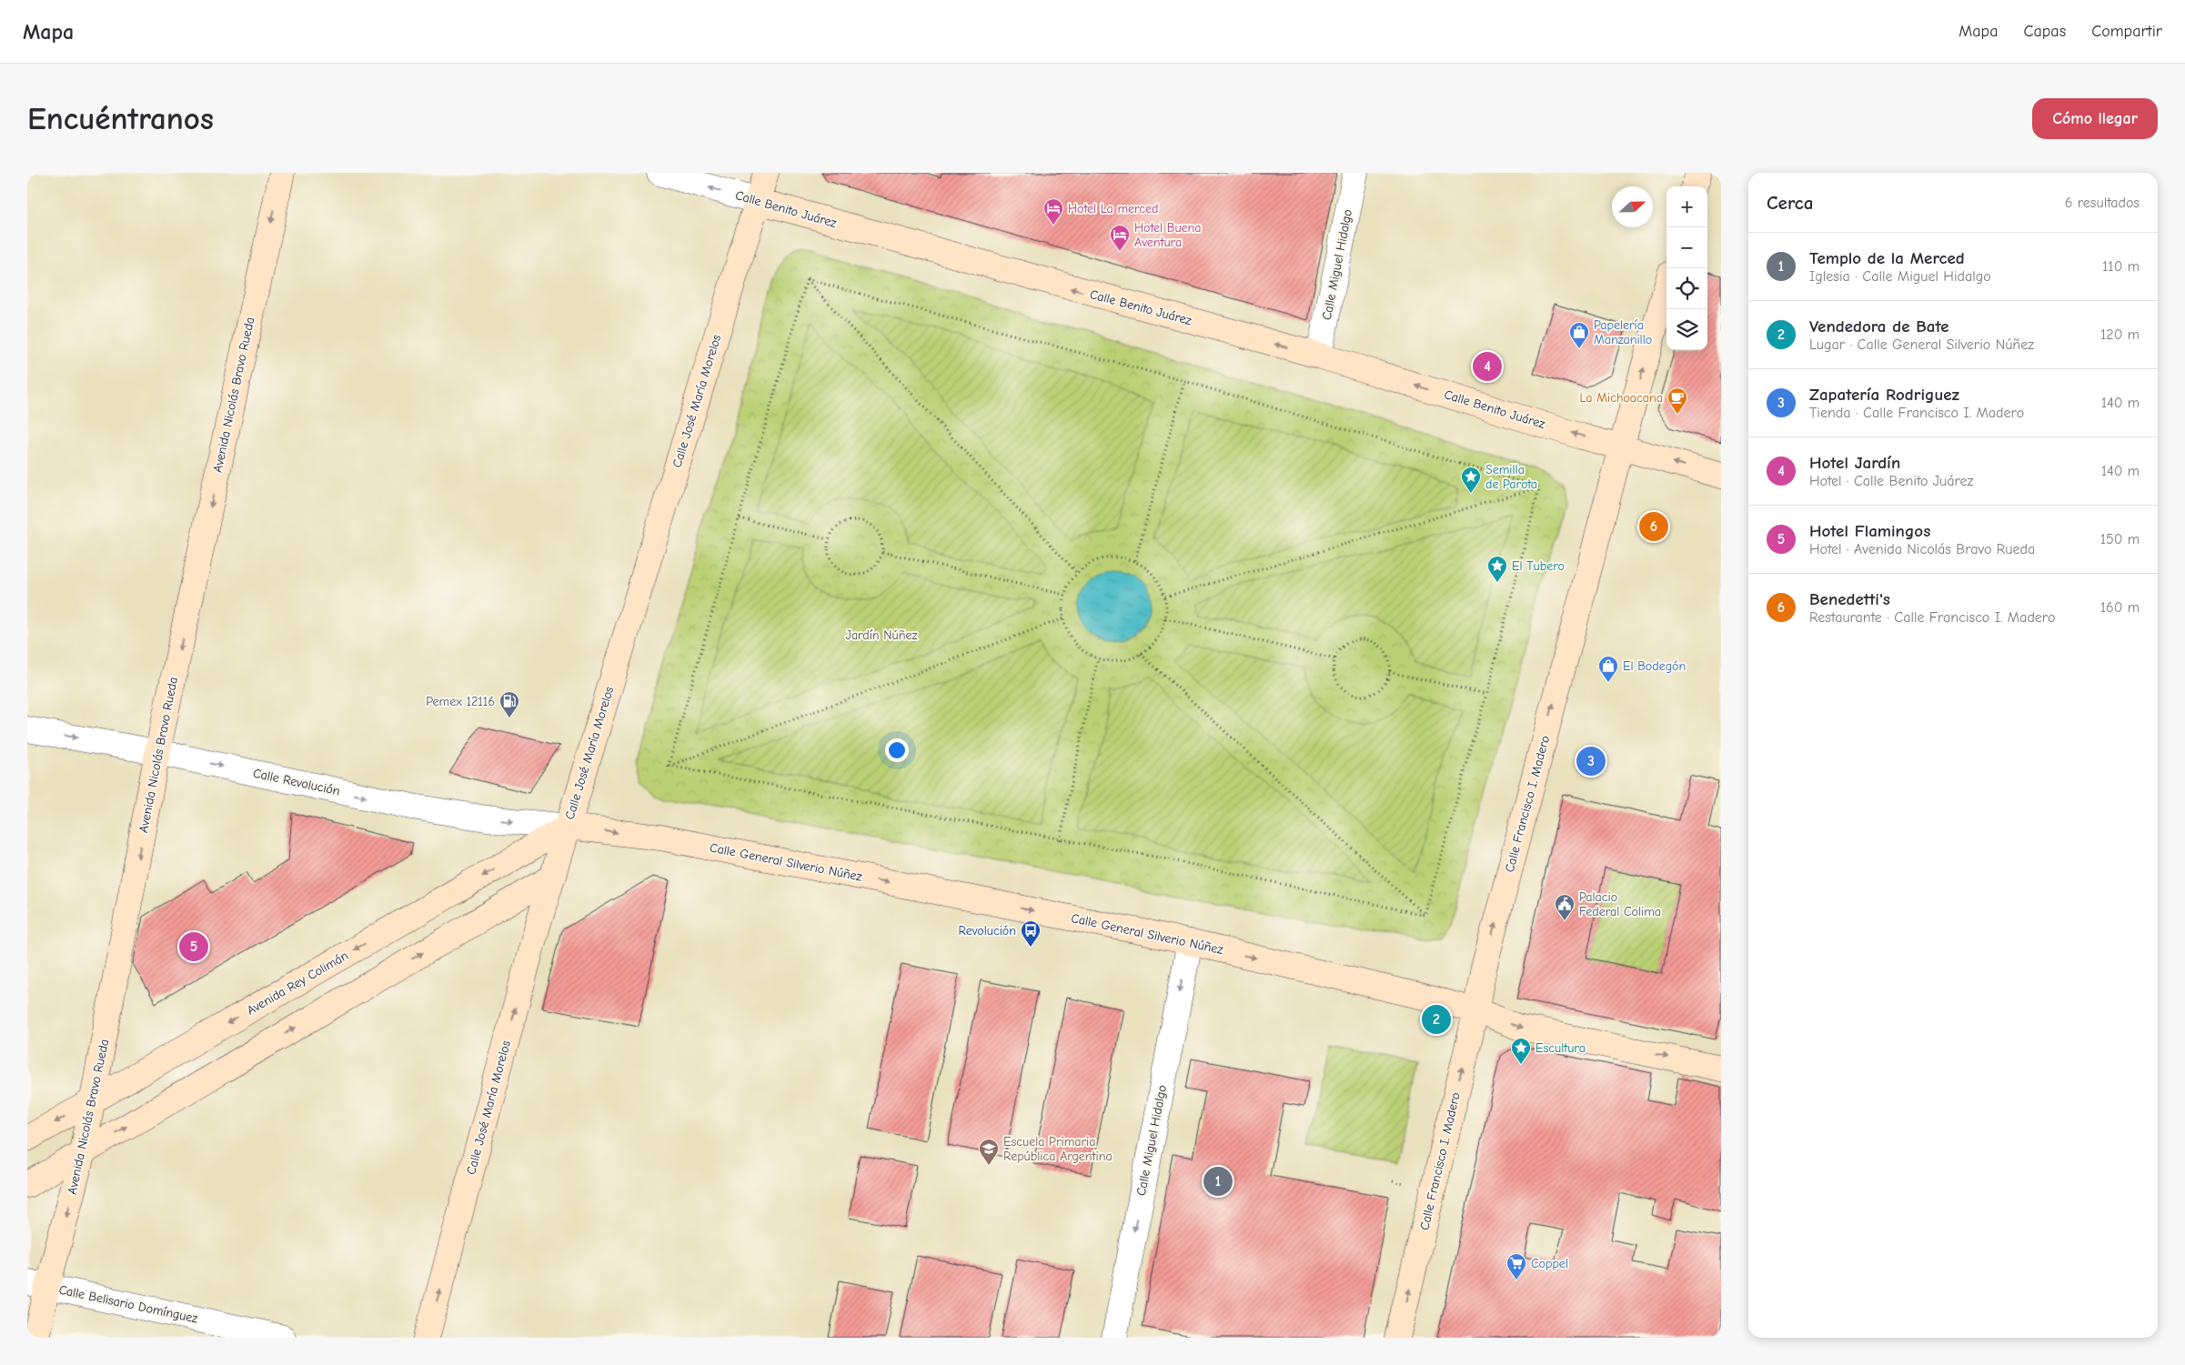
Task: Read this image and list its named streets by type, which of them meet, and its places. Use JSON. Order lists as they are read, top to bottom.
{
  "streets": {
    "main road": [
      "Calle Benito Juárez",
      "Avenida Nicolás Bravo Rueda",
      "Calle José María Morelos",
      "Calle Francisco I. Madero",
      "Calle General Silverio Núñez",
      "Avenida Rey Colimán"
    ],
    "street": ["Calle Miguel Hidalgo", "Calle Revolución", "Calle Belisario Domínguez"]
  },
  "crossings": [
    ["Calle Benito Juárez", "Calle Miguel Hidalgo"],
    ["Calle Benito Juárez", "Calle José María Morelos"],
    ["Calle Benito Juárez", "Calle Francisco I. Madero"],
    ["Calle Miguel Hidalgo", "Calle General Silverio Núñez"],
    ["Avenida Nicolás Bravo Rueda", "Calle Revolución"],
    ["Avenida Nicolás Bravo Rueda", "Avenida Rey Colimán"],
    ["Avenida Nicolás Bravo Rueda", "Calle Belisario Domínguez"],
    ["Calle José María Morelos", "Calle Revolución"],
    ["Calle José María Morelos", "Calle General Silverio Núñez"],
    ["Calle José María Morelos", "Avenida Rey Colimán"],
    ["Calle Revolución", "Calle General Silverio Núñez"],
    ["Calle Revolución", "Avenida Rey Colimán"],
    ["Calle Francisco I. Madero", "Calle General Silverio Núñez"],
    ["Calle General Silverio Núñez", "Avenida Rey Colimán"]
  ],
  "one_way": [
    "Calle Benito Juárez",
    "Calle Miguel Hidalgo",
    "Avenida Nicolás Bravo Rueda",
    "Calle José María Morelos",
    "Calle Revolución",
    "Calle Francisco I. Madero",
    "Calle General Silverio Núñez"
  ],
  "parks": ["Jardín Núñez"],
  "places": {
    "hotel": ["Hotel La merced", "Hotel Buena Aventura"],
    "shop": ["Papelería Manzanillo", "El Bodegón"],
    "cafe": ["La Michoacana"],
    "place": ["Semilla de Parota", "El Tubero", "Escultura"],
    "fuel station": ["Pemex 12116"],
    "public building": ["Palacio Federal Colima"],
    "bus stop": ["Revolución"],
    "school or university": ["Escuela Primaria República Argentina"],
    "supermarket": ["Coppel"]
  },
  "north": "right",
  "page": {
    "header": "Mapa",
    "nav": ["Mapa", "Capas", "Compartir"],
    "buttons": "Cómo llegar",
    "title": "Encuéntranos",
    "heading": ["Cerca", "6 resultados"],
    "map_buttons": ["+", "−"],
    "list": [
      {
        "mark": "1",
        "name": "Templo de la Merced",
        "note": "Iglesia · Calle Miguel Hidalgo",
        "value": "110 m"
      },
      {
        "mark": "2",
        "name": "Vendedora de Bate",
        "note": "Lugar · Calle General Silverio Núñez",
        "value": "120 m"
      },
      {
        "mark": "3",
        "name": "Zapatería Rodriguez",
        "note": "Tienda · Calle Francisco I. Madero",
        "value": "140 m"
      },
      {
        "mark": "4",
        "name": "Hotel Jardín",
        "note": "Hotel · Calle Benito Juárez",
        "value": "140 m"
      },
      {
        "mark": "5",
        "name": "Hotel Flamingos",
        "note": "Hotel · Avenida Nicolás Bravo Rueda",
        "value": "150 m"
      },
      {
        "mark": "6",
        "name": "Benedetti's",
        "note": "Restaurante · Calle Francisco I. Madero",
        "value": "160 m"
      }
    ],
    "pins": [
      "4",
      "6",
      "3",
      "5",
      "2",
      "1"
    ]
  }
}
